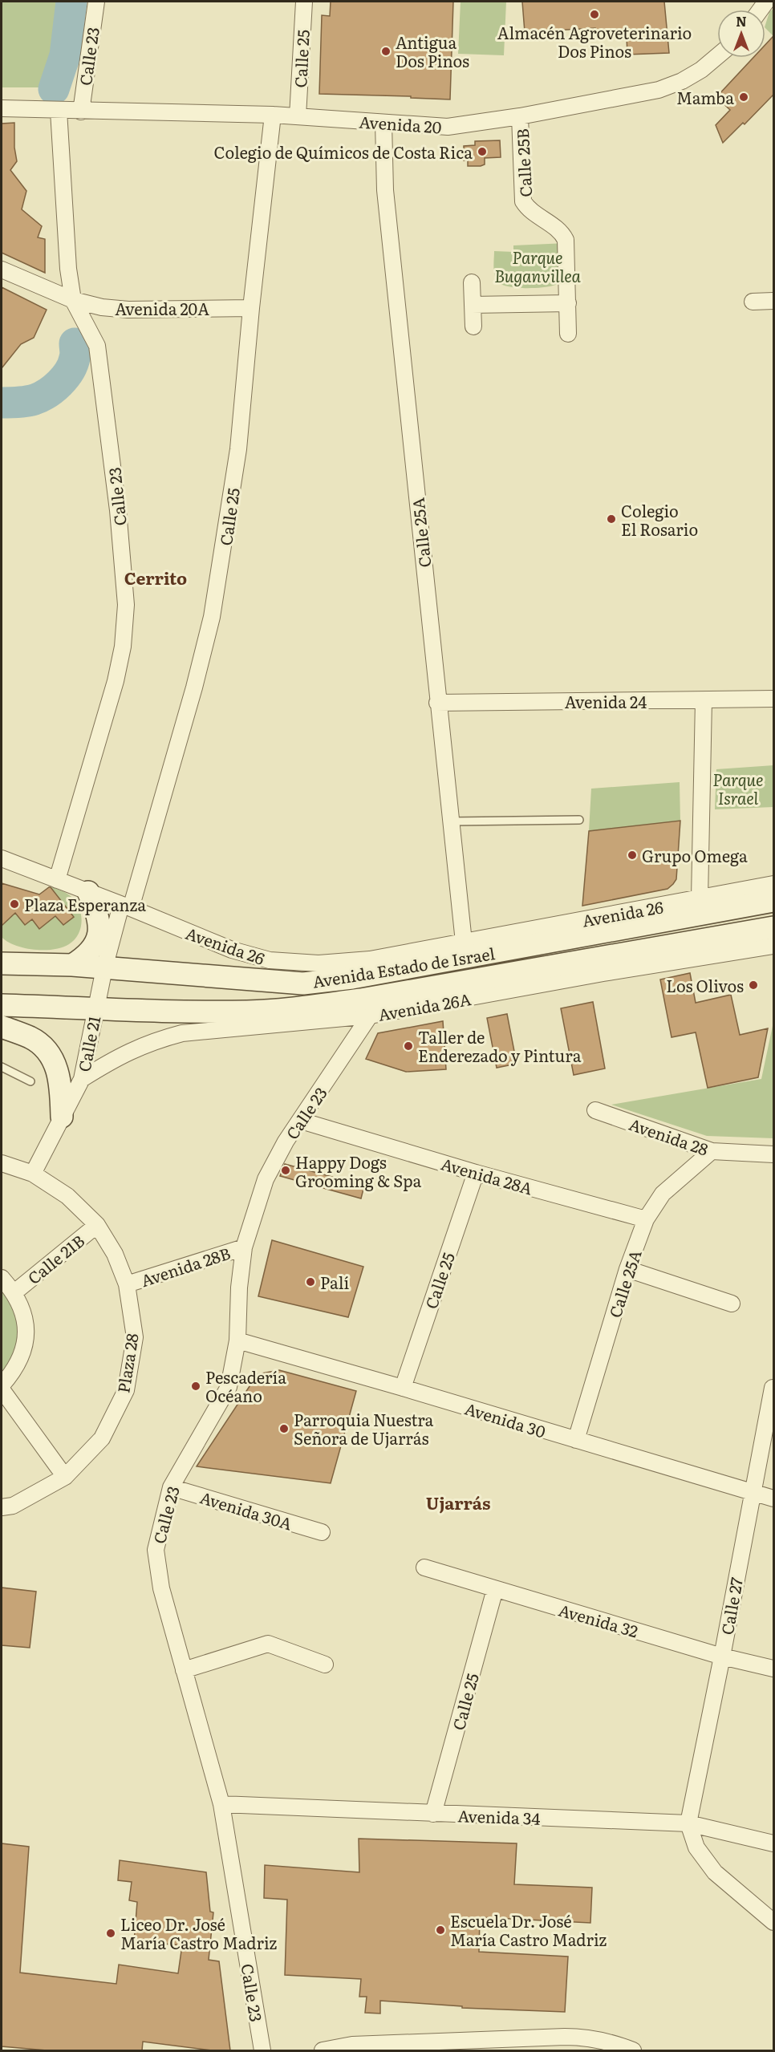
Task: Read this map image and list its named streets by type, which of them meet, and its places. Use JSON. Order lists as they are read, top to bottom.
{
  "streets": {
    "main road": ["Avenida Estado de Israel"],
    "street": [
      "Calle 23",
      "Calle 25",
      "Avenida 20",
      "Calle 25B",
      "Avenida 20A",
      "Calle 25A",
      "Avenida 24",
      "Avenida 26",
      "Avenida 26A",
      "Calle 21",
      "Avenida 28",
      "Avenida 28A",
      "Calle 21B",
      "Avenida 28B",
      "Plaza 28",
      "Avenida 30",
      "Avenida 30A",
      "Calle 27",
      "Avenida 32",
      "Avenida 34"
    ]
  },
  "crossings": [
    ["Calle 23", "Avenida 20"],
    ["Calle 23", "Avenida 20A"],
    ["Calle 23", "Avenida 26"],
    ["Calle 23", "Avenida 26A"],
    ["Calle 23", "Avenida 28A"],
    ["Calle 23", "Avenida 28B"],
    ["Calle 23", "Avenida 30"],
    ["Calle 23", "Avenida 30A"],
    ["Calle 23", "Avenida 34"],
    ["Calle 25", "Avenida 20"],
    ["Calle 25", "Avenida 20A"],
    ["Calle 25", "Avenida 26"],
    ["Calle 25", "Calle 21"],
    ["Calle 25", "Avenida 28A"],
    ["Calle 25", "Avenida 30"],
    ["Calle 25", "Avenida 32"],
    ["Calle 25", "Avenida 34"],
    ["Avenida 20", "Calle 25B"],
    ["Avenida 20", "Calle 25A"],
    ["Calle 25A", "Avenida 24"],
    ["Calle 25A", "Avenida 26"],
    ["Calle 25A", "Avenida 28"],
    ["Calle 25A", "Avenida 28A"],
    ["Calle 25A", "Avenida 30"],
    ["Avenida 26", "Calle 21"],
    ["Avenida Estado de Israel", "Calle 21"],
    ["Avenida 26A", "Calle 21"],
    ["Calle 21", "Plaza 28"],
    ["Calle 21B", "Plaza 28"],
    ["Avenida 28B", "Plaza 28"],
    ["Avenida 30", "Calle 27"],
    ["Calle 27", "Avenida 32"],
    ["Calle 27", "Avenida 34"]
  ],
  "districts": ["Cerrito", "Ujarrás"],
  "parks": ["Parque Buganvillea", "Parque Israel"],
  "places": [
    "Almacén Agroveterinario Dos Pinos",
    "Antigua Dos Pinos",
    "Mamba",
    "Colegio de Químicos de Costa Rica",
    "Colegio El Rosario",
    "Grupo Omega",
    "Plaza Esperanza",
    "Los Olivos",
    "Taller de Enderezado y Pintura",
    "Happy Dogs Grooming & Spa",
    "Palí",
    "Pescadería Océano",
    "Parroquia Nuestra Señora de Ujarrás",
    "Escuela Dr. José María Castro Madriz",
    "Liceo Dr. José María Castro Madriz"
  ],
  "north": "top"
}
